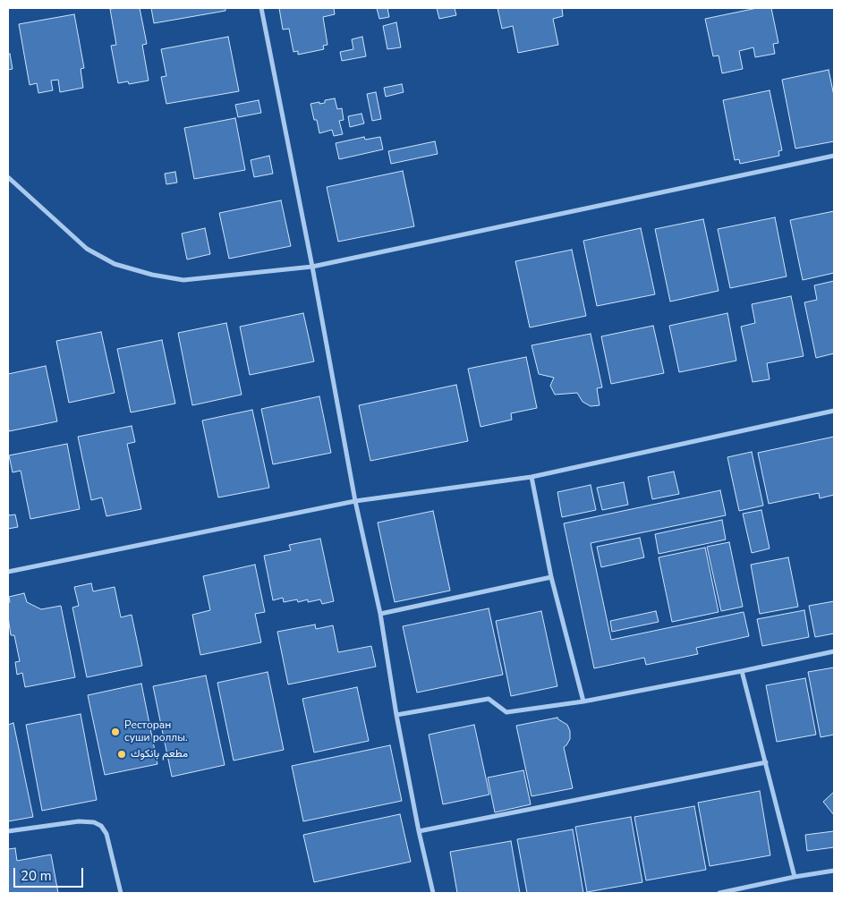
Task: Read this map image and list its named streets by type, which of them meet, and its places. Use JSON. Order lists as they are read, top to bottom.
{
  "places": ["Ресторан суши роллы.", "مطعم بانكوك"],
  "scale_bar": "20 m"
}
